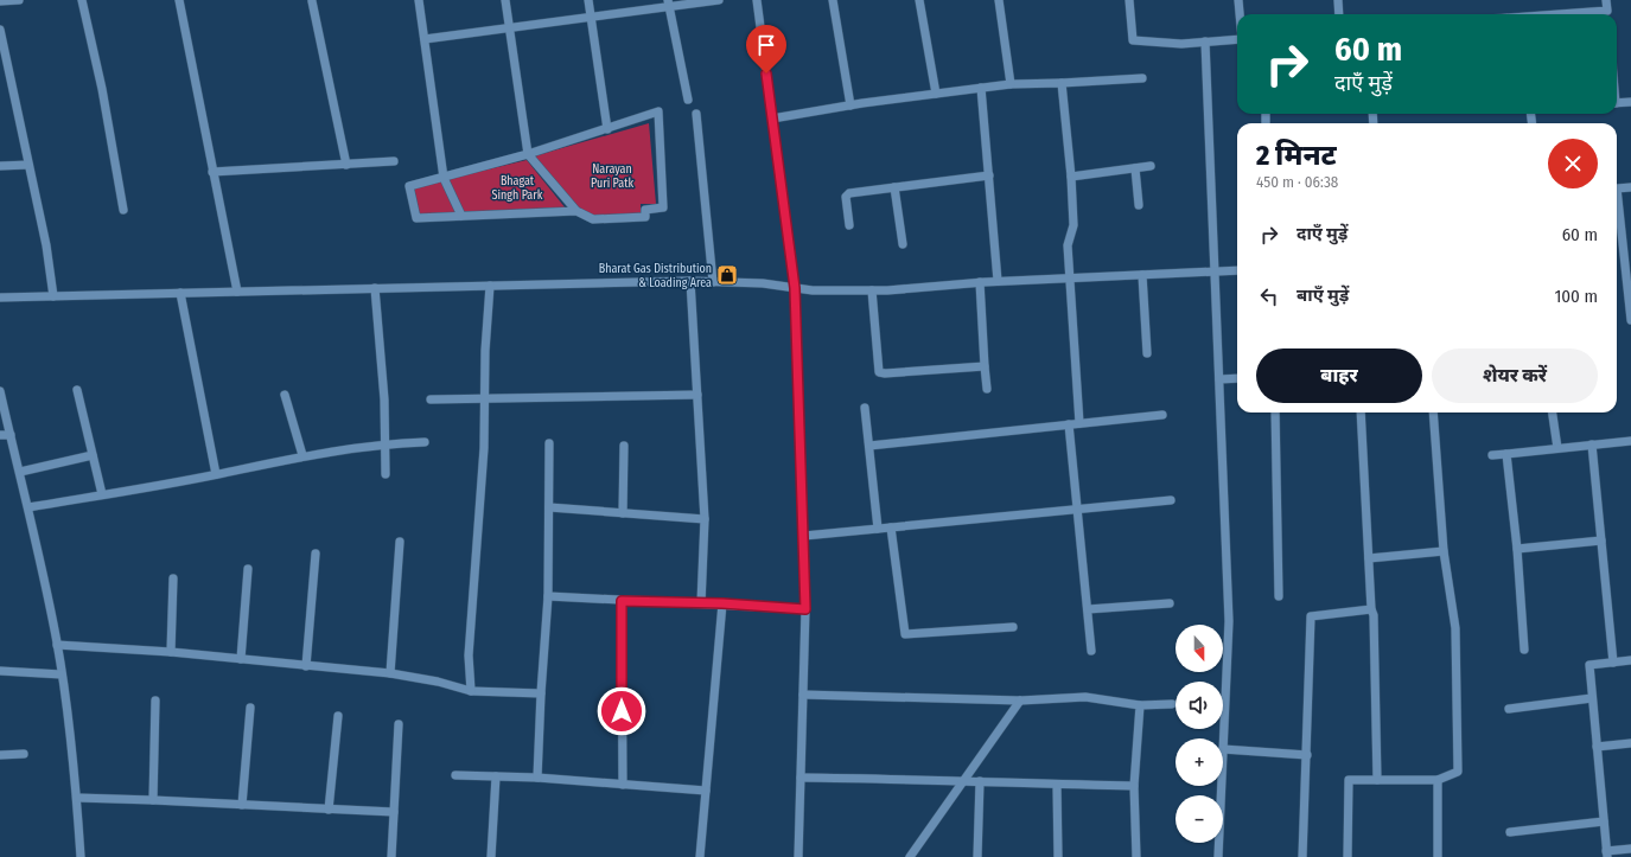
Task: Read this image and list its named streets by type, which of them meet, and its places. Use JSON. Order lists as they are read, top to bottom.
{
  "parks": ["Narayan Puri Patk", "Bhagat Singh Park"],
  "places": {
    "shop": ["Bharat Gas Distribution & Loading Area"]
  },
  "north": "bottom",
  "page": {
    "turn": ["60 m", "दाएँ मुड़ें"],
    "heading": ["2 मिनट", "450 m · 06:38"],
    "list": [
      {
        "name": "दाएँ मुड़ें",
        "value": "60 m"
      },
      {
        "name": "बाएँ मुड़ें",
        "value": "100 m"
      }
    ],
    "buttons": ["बाहर", "शेयर करें"],
    "map_buttons": ["+", "−"]
  }
}
